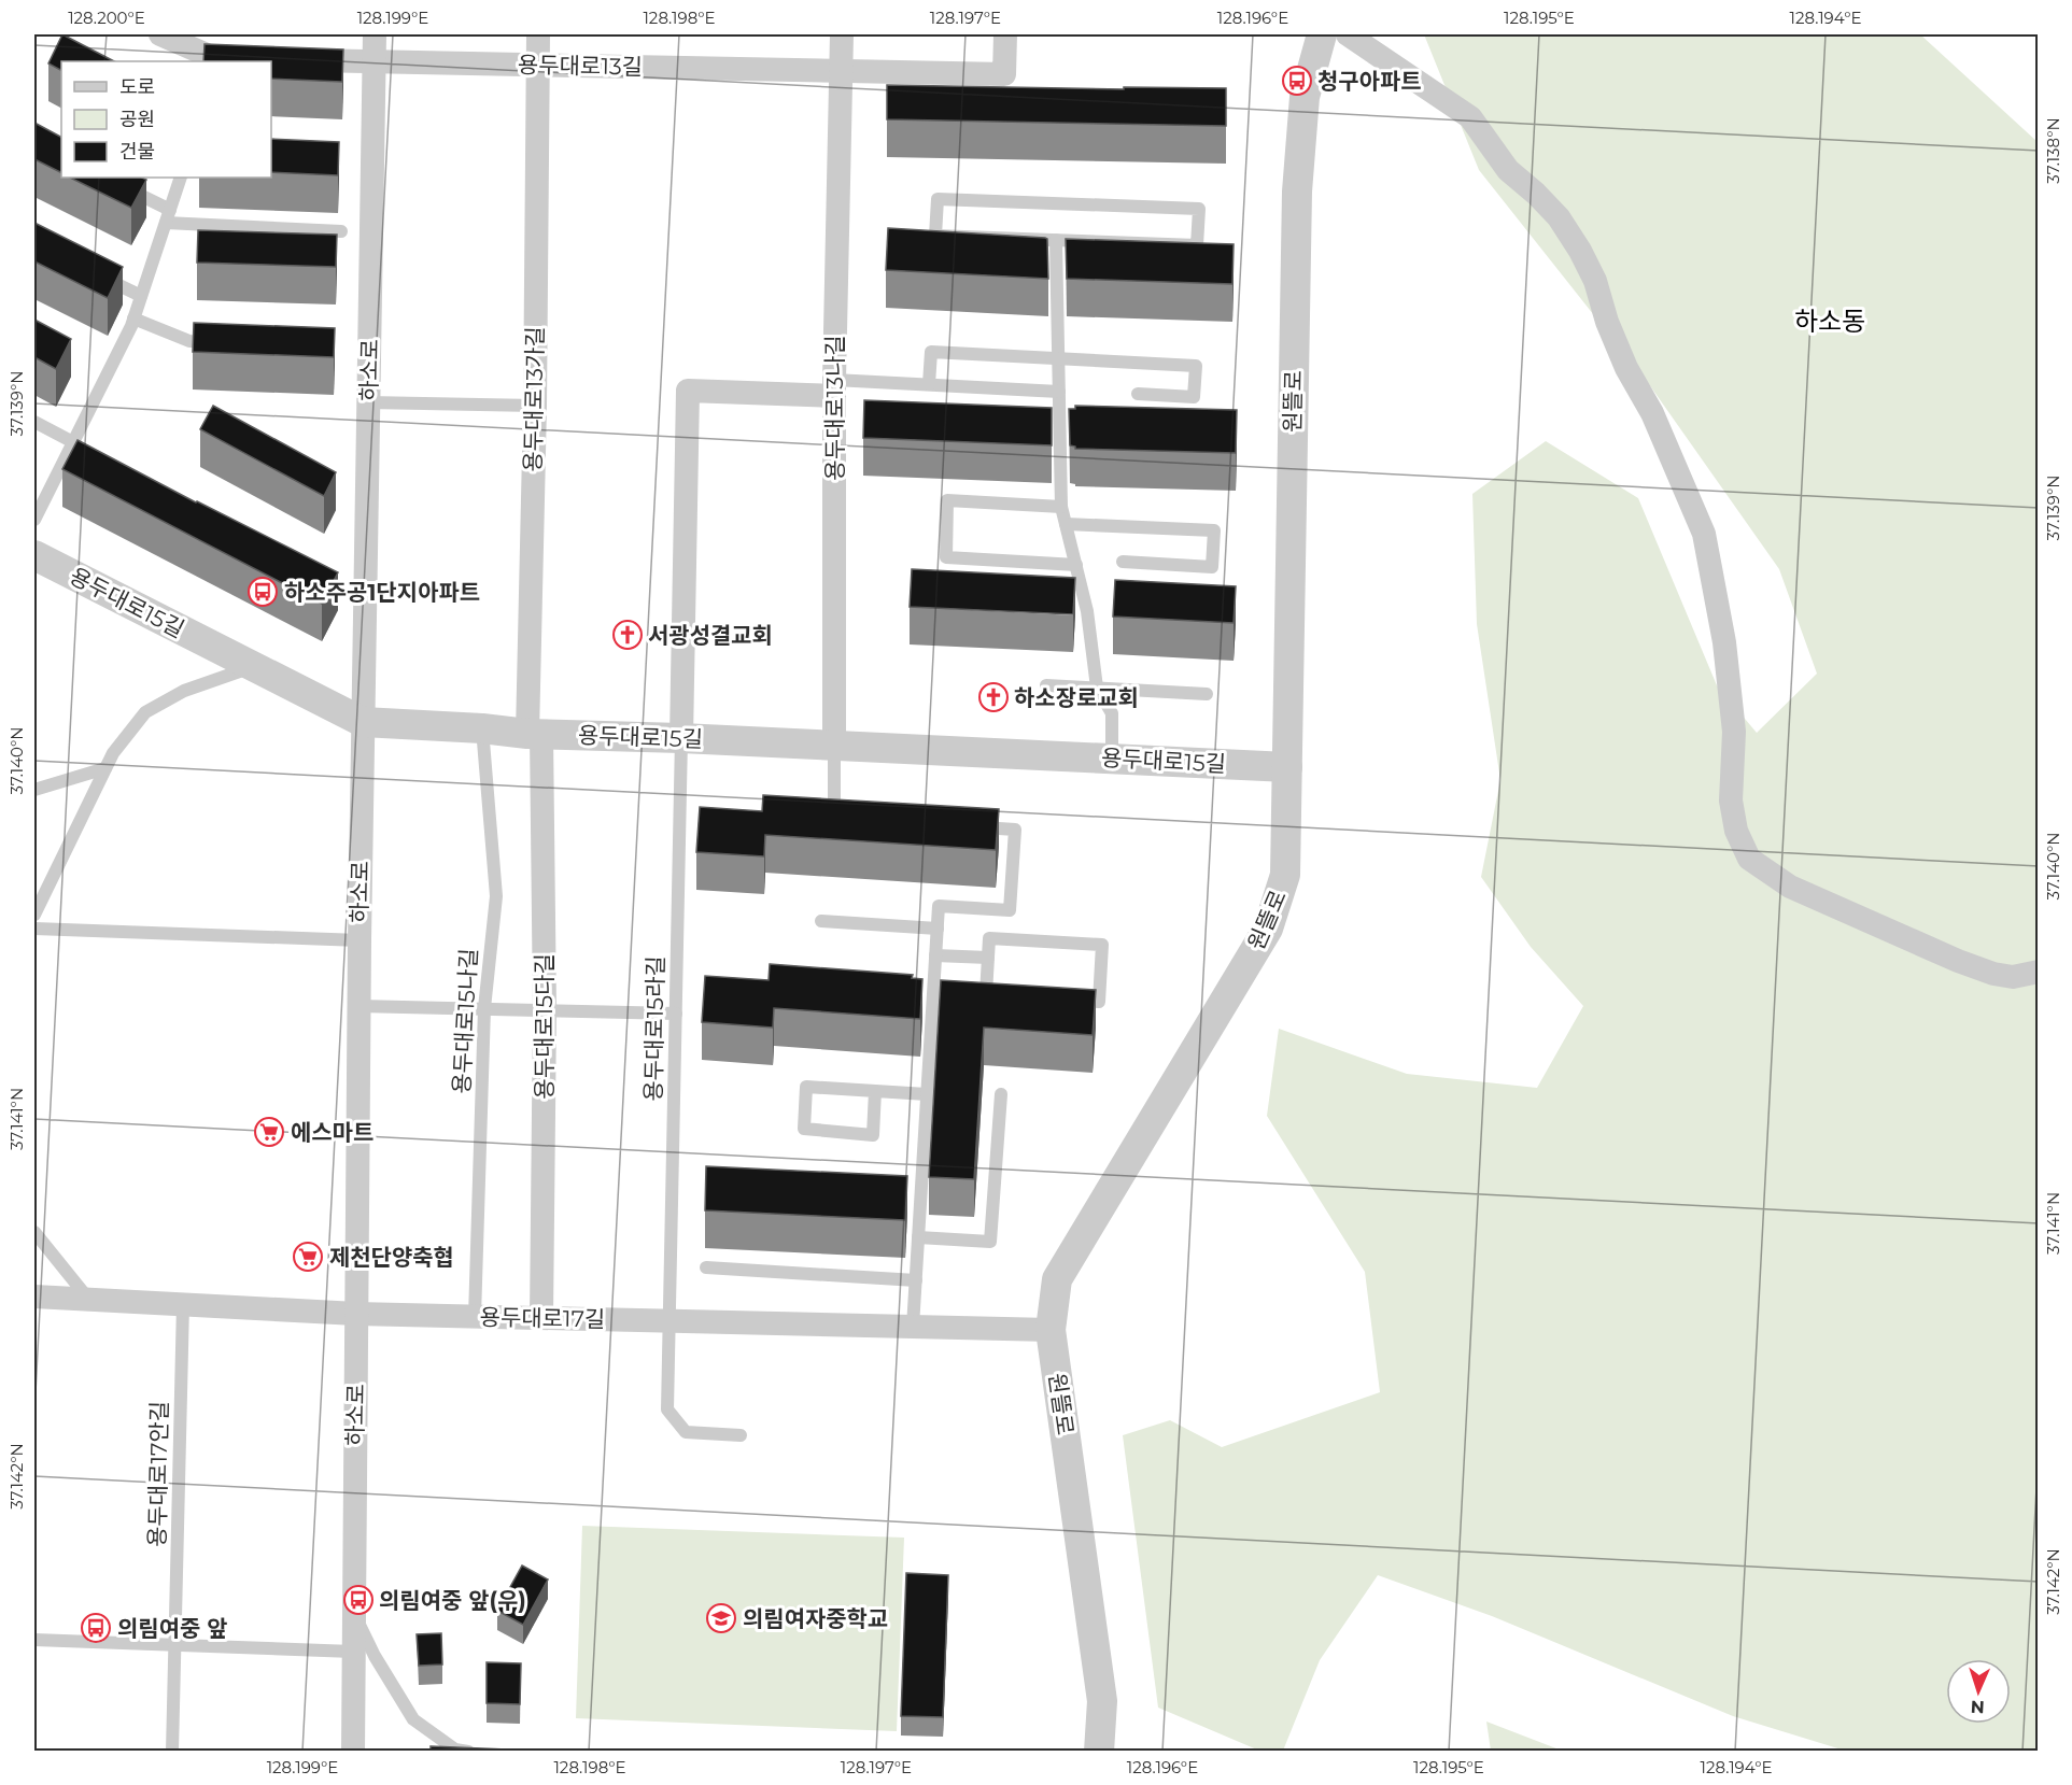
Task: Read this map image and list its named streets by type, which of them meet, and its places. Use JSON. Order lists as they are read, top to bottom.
{
  "streets": {
    "street": [
      "용두대로13길",
      "하소로",
      "용두대로13가길",
      "원뜰로",
      "용두대로13나길",
      "용두대로15길",
      "용두대로15다길",
      "용두대로17길"
    ],
    "lane": ["용두대로15나길", "용두대로15라길", "용두대로17안길"]
  },
  "crossings": [
    ["용두대로13길", "하소로"],
    ["용두대로13길", "용두대로13가길"],
    ["용두대로13길", "용두대로13나길"],
    ["하소로", "용두대로15길"],
    ["하소로", "용두대로17길"],
    ["용두대로13가길", "용두대로15길"],
    ["용두대로13가길", "용두대로15다길"],
    ["원뜰로", "용두대로15길"],
    ["원뜰로", "용두대로17길"],
    ["용두대로13나길", "용두대로15길"],
    ["용두대로15길", "용두대로15나길"],
    ["용두대로15길", "용두대로15다길"],
    ["용두대로15길", "용두대로15라길"],
    ["용두대로15나길", "용두대로17길"],
    ["용두대로15다길", "용두대로17길"],
    ["용두대로15라길", "용두대로17길"],
    ["용두대로17길", "용두대로17안길"]
  ],
  "districts": ["하소동"],
  "places": {
    "bus stop": [
      "청구아파트",
      "하소주공1단지아파트",
      "의림여중 앞(우)",
      "의림여중 앞"
    ],
    "church": ["서광성결교회", "하소장로교회"],
    "supermarket": ["에스마트", "제천단양축협"],
    "school or university": ["의림여자중학교"]
  },
  "legend": ["도로", "공원", "건물"],
  "north": "bottom",
  "coordinates": [
    "128.200°E",
    "128.199°E",
    "128.198°E",
    "128.197°E",
    "128.196°E",
    "128.195°E",
    "128.194°E",
    "37.138°N",
    "37.139°N",
    "37.140°N",
    "37.141°N",
    "37.142°N"
  ]
}
